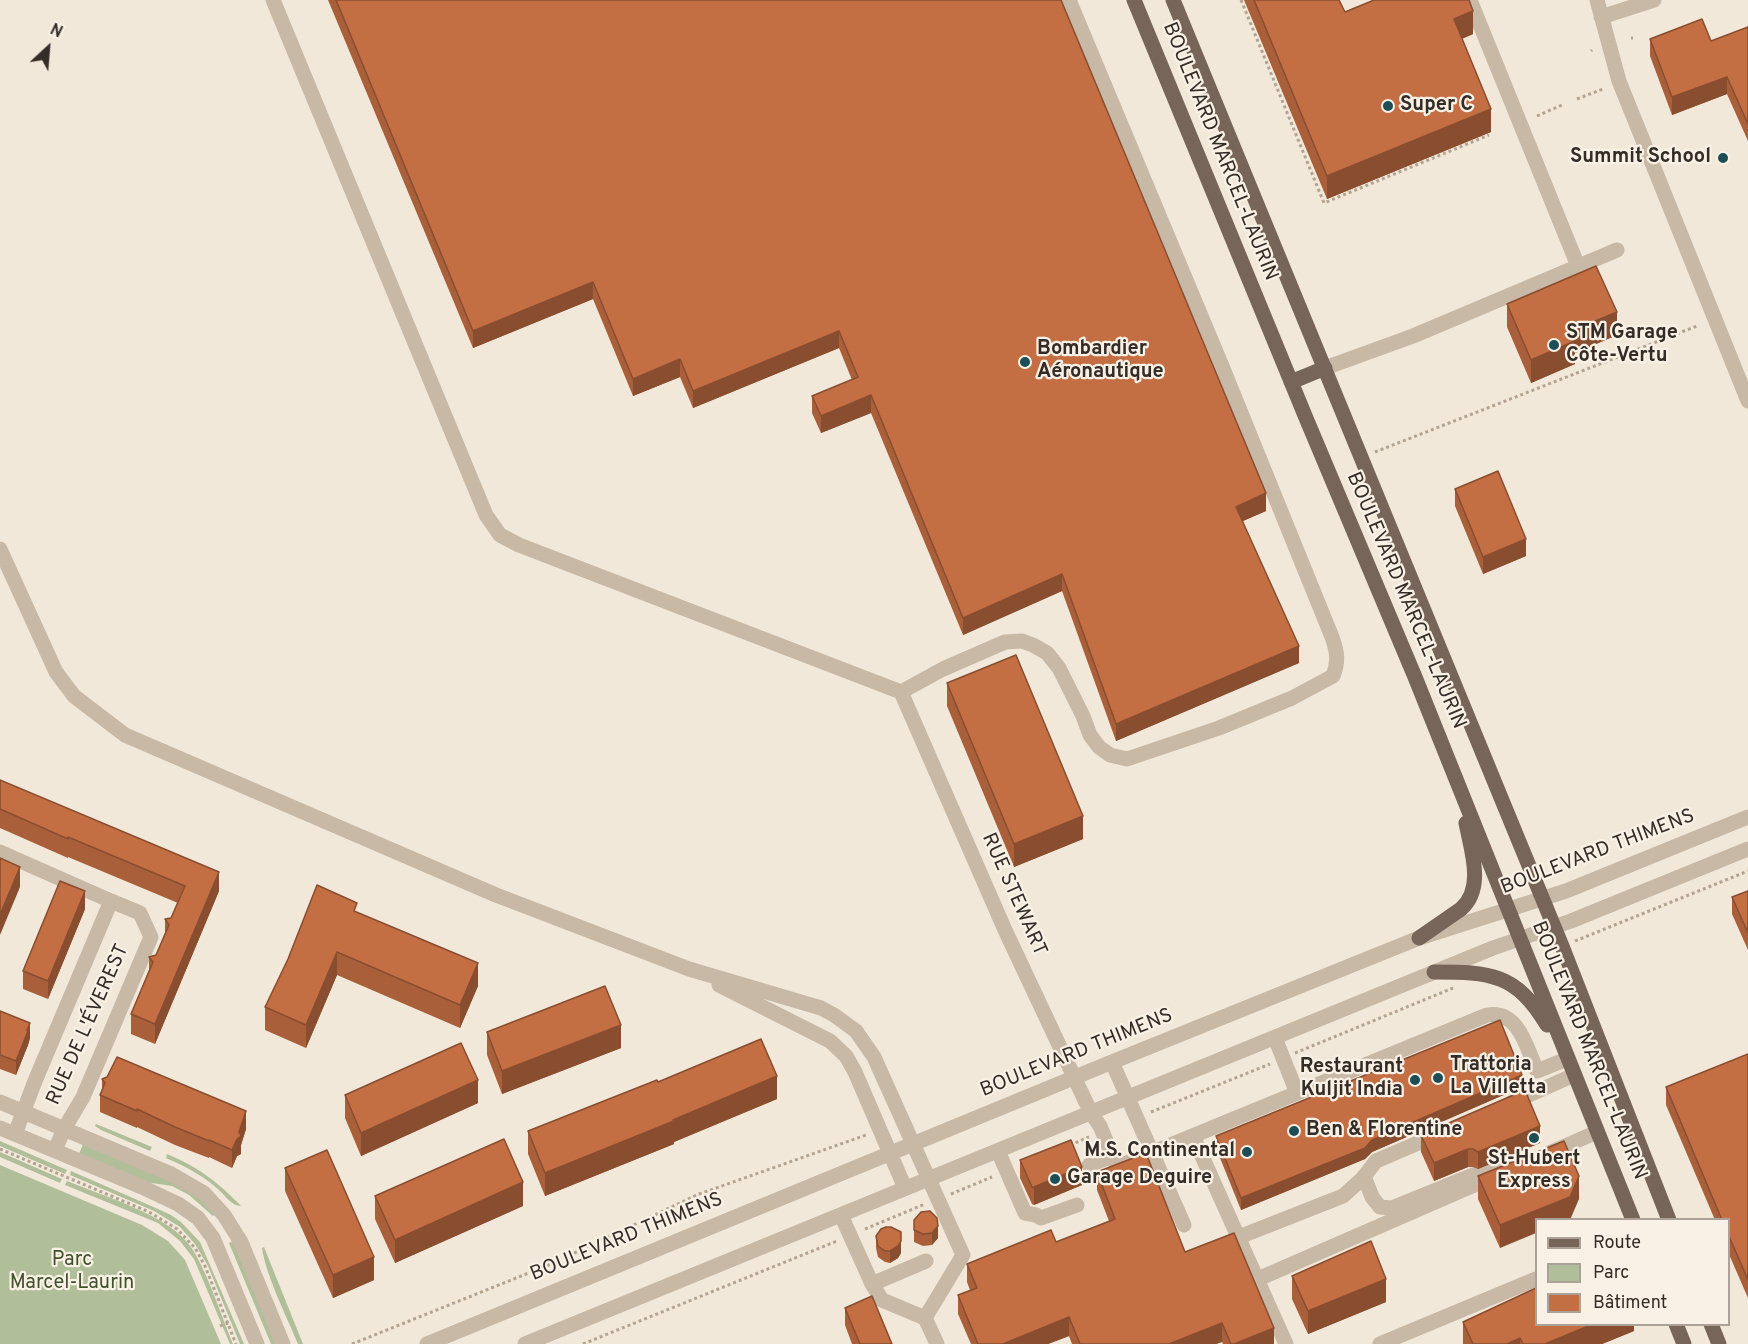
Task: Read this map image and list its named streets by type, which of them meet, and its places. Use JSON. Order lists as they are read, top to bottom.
{
  "streets": {
    "main road": ["BOULEVARD MARCEL-LAURIN"],
    "street": ["BOULEVARD THIMENS", "RUE STEWART", "RUE DE L'ÉVEREST"]
  },
  "crossings": [
    ["BOULEVARD MARCEL-LAURIN", "BOULEVARD THIMENS"],
    ["BOULEVARD THIMENS", "RUE STEWART"]
  ],
  "parks": ["Parc Marcel-Laurin"],
  "places": [
    "Super C",
    "Summit School",
    "STM Garage Côte-Vertu",
    "Bombardier Aéronautique",
    "Trattoria La Villetta",
    "Restaurant Kuljit India",
    "Ben & Florentine",
    "St-Hubert Express",
    "M.S. Continental",
    "Garage Deguire"
  ],
  "legend": ["Route", "Parc", "Bâtiment"],
  "north": "top right"
}
